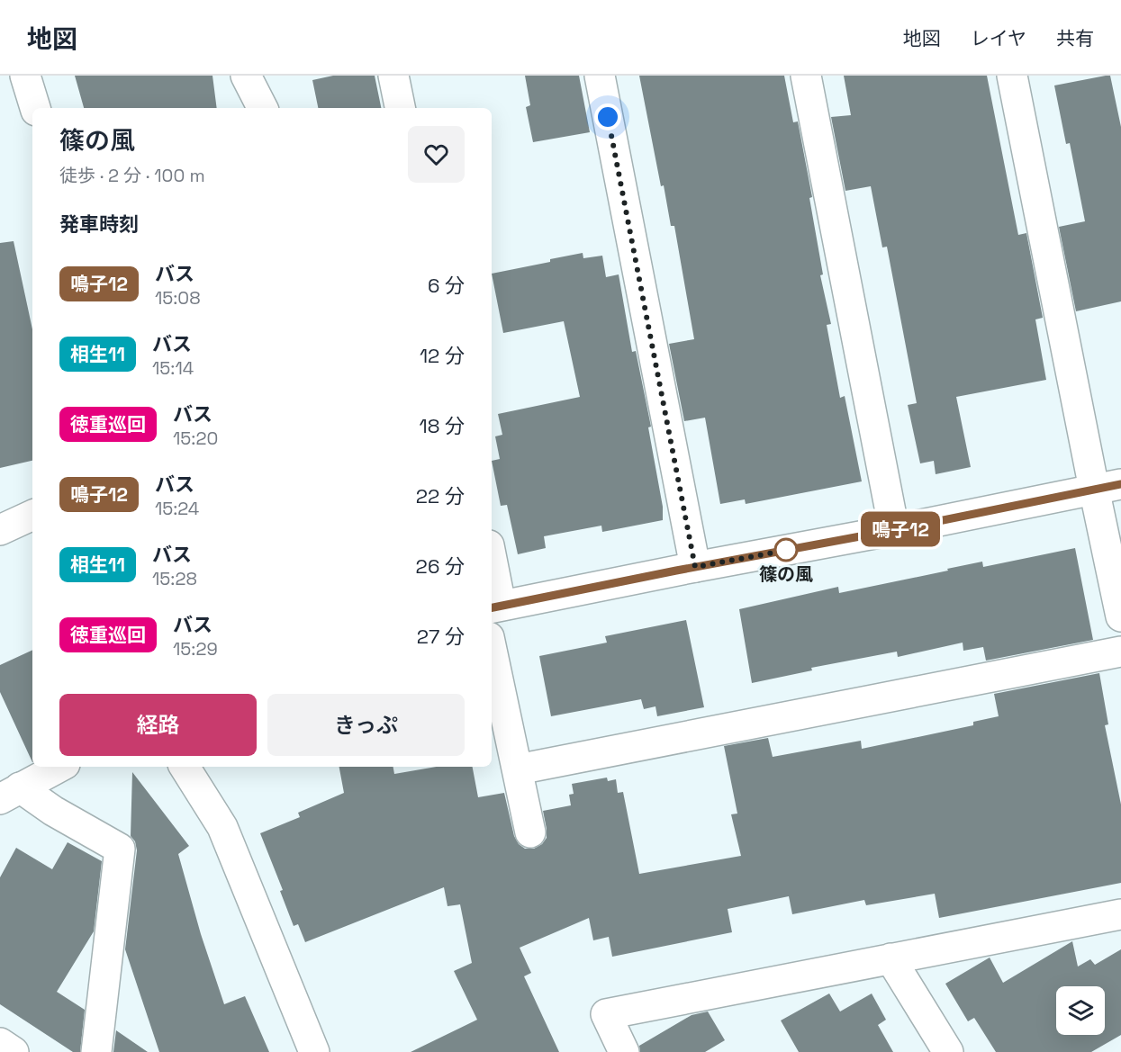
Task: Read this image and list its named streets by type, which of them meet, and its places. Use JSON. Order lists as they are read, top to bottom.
{
  "places": ["篠の風"],
  "lines": ["bus line 鳴子12"],
  "page": {
    "header": "地図",
    "nav": ["地図", "レイヤ", "共有"],
    "on_map": "鳴子12",
    "heading": [
      ["篠の風", "徒歩 · 2 分 · 100 m"],
      "発車時刻"
    ],
    "list": [
      {
        "mark": "鳴子12",
        "name": "バス",
        "note": "15:08",
        "value": "6 分"
      },
      {
        "mark": "相生11",
        "name": "バス",
        "note": "15:14",
        "value": "12 分"
      },
      {
        "mark": "徳重巡回",
        "name": "バス",
        "note": "15:20",
        "value": "18 分"
      },
      {
        "mark": "鳴子12",
        "name": "バス",
        "note": "15:24",
        "value": "22 分"
      },
      {
        "mark": "相生11",
        "name": "バス",
        "note": "15:28",
        "value": "26 分"
      },
      {
        "mark": "徳重巡回",
        "name": "バス",
        "note": "15:29",
        "value": "27 分"
      }
    ],
    "buttons": ["経路", "きっぷ"]
  }
}
